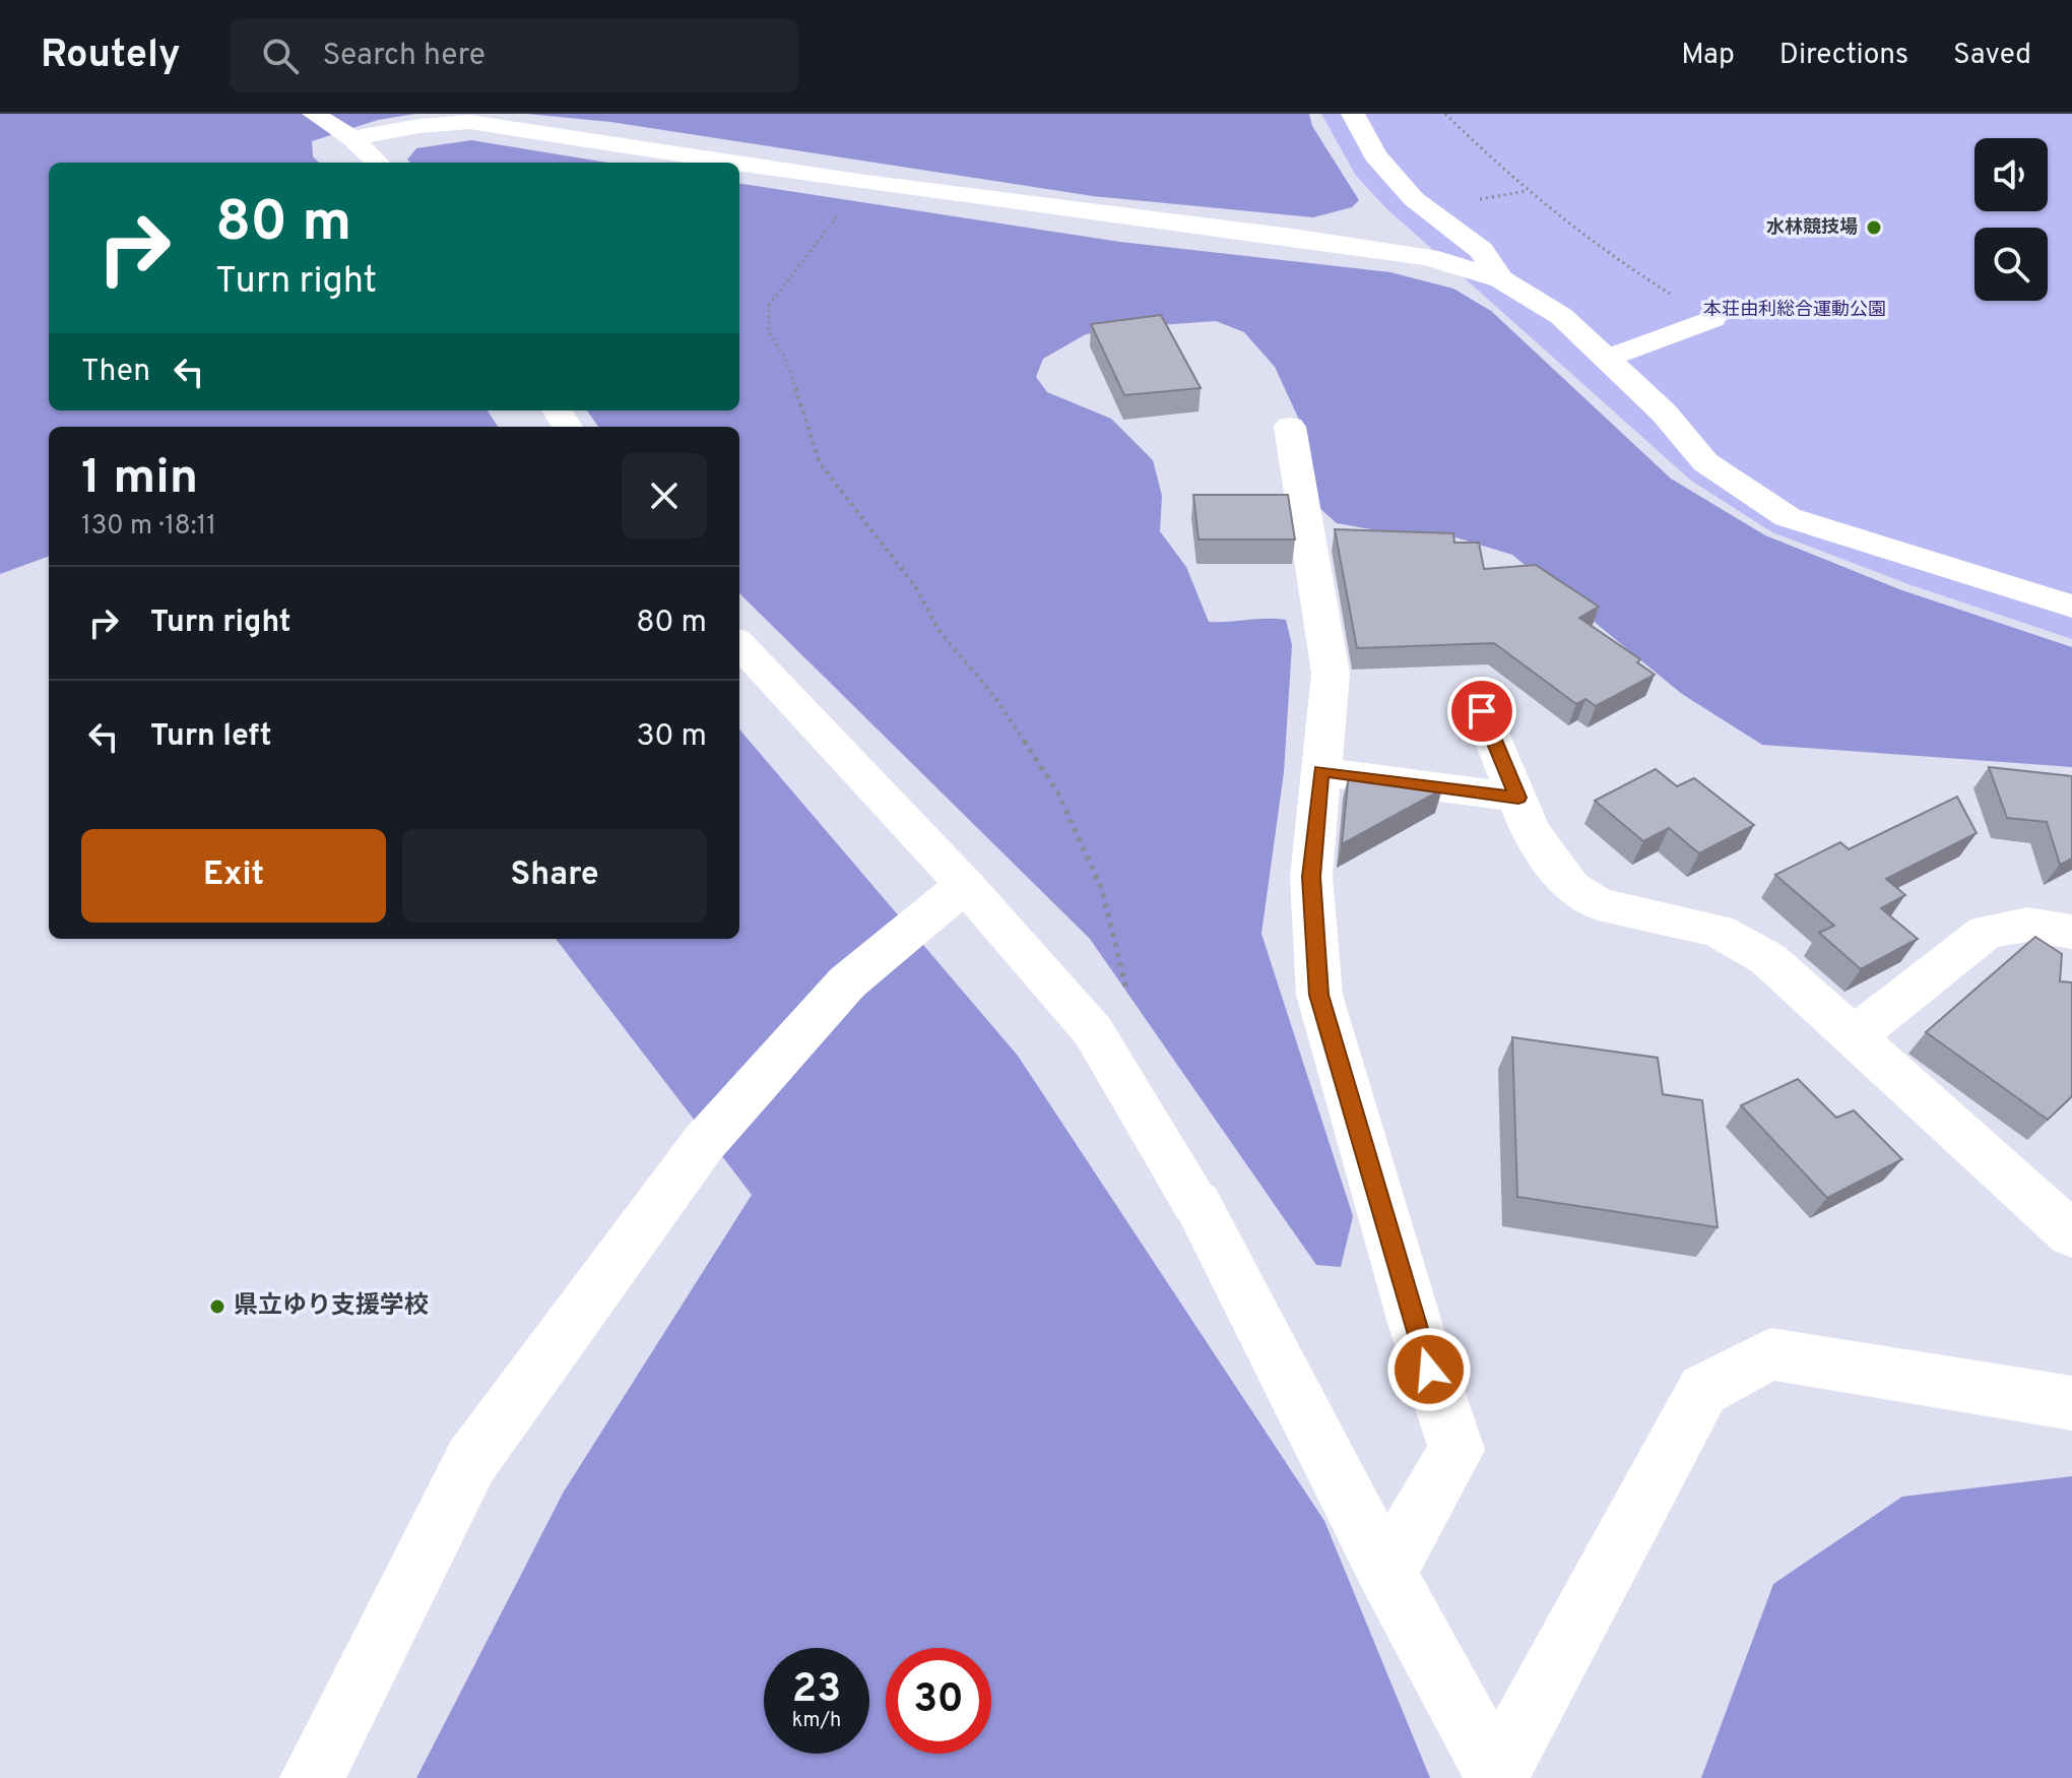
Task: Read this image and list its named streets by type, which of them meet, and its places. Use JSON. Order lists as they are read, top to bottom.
{
  "parks": ["本荘由利総合運動公園"],
  "places": ["水林競技場", "県立ゆり支援学校"],
  "page": {
    "header": "Routely",
    "search": "Search here",
    "nav": ["Map", "Directions", "Saved"],
    "turn": ["80 m", "Turn right"],
    "then": "Then",
    "heading": ["1 min", "130 m · 18:11"],
    "list": [
      {
        "name": "Turn right",
        "value": "80 m"
      },
      {
        "name": "Turn left",
        "value": "30 m"
      }
    ],
    "buttons": ["Exit", "Share"],
    "speed": "23 km/h",
    "limit": "30"
  }
}
